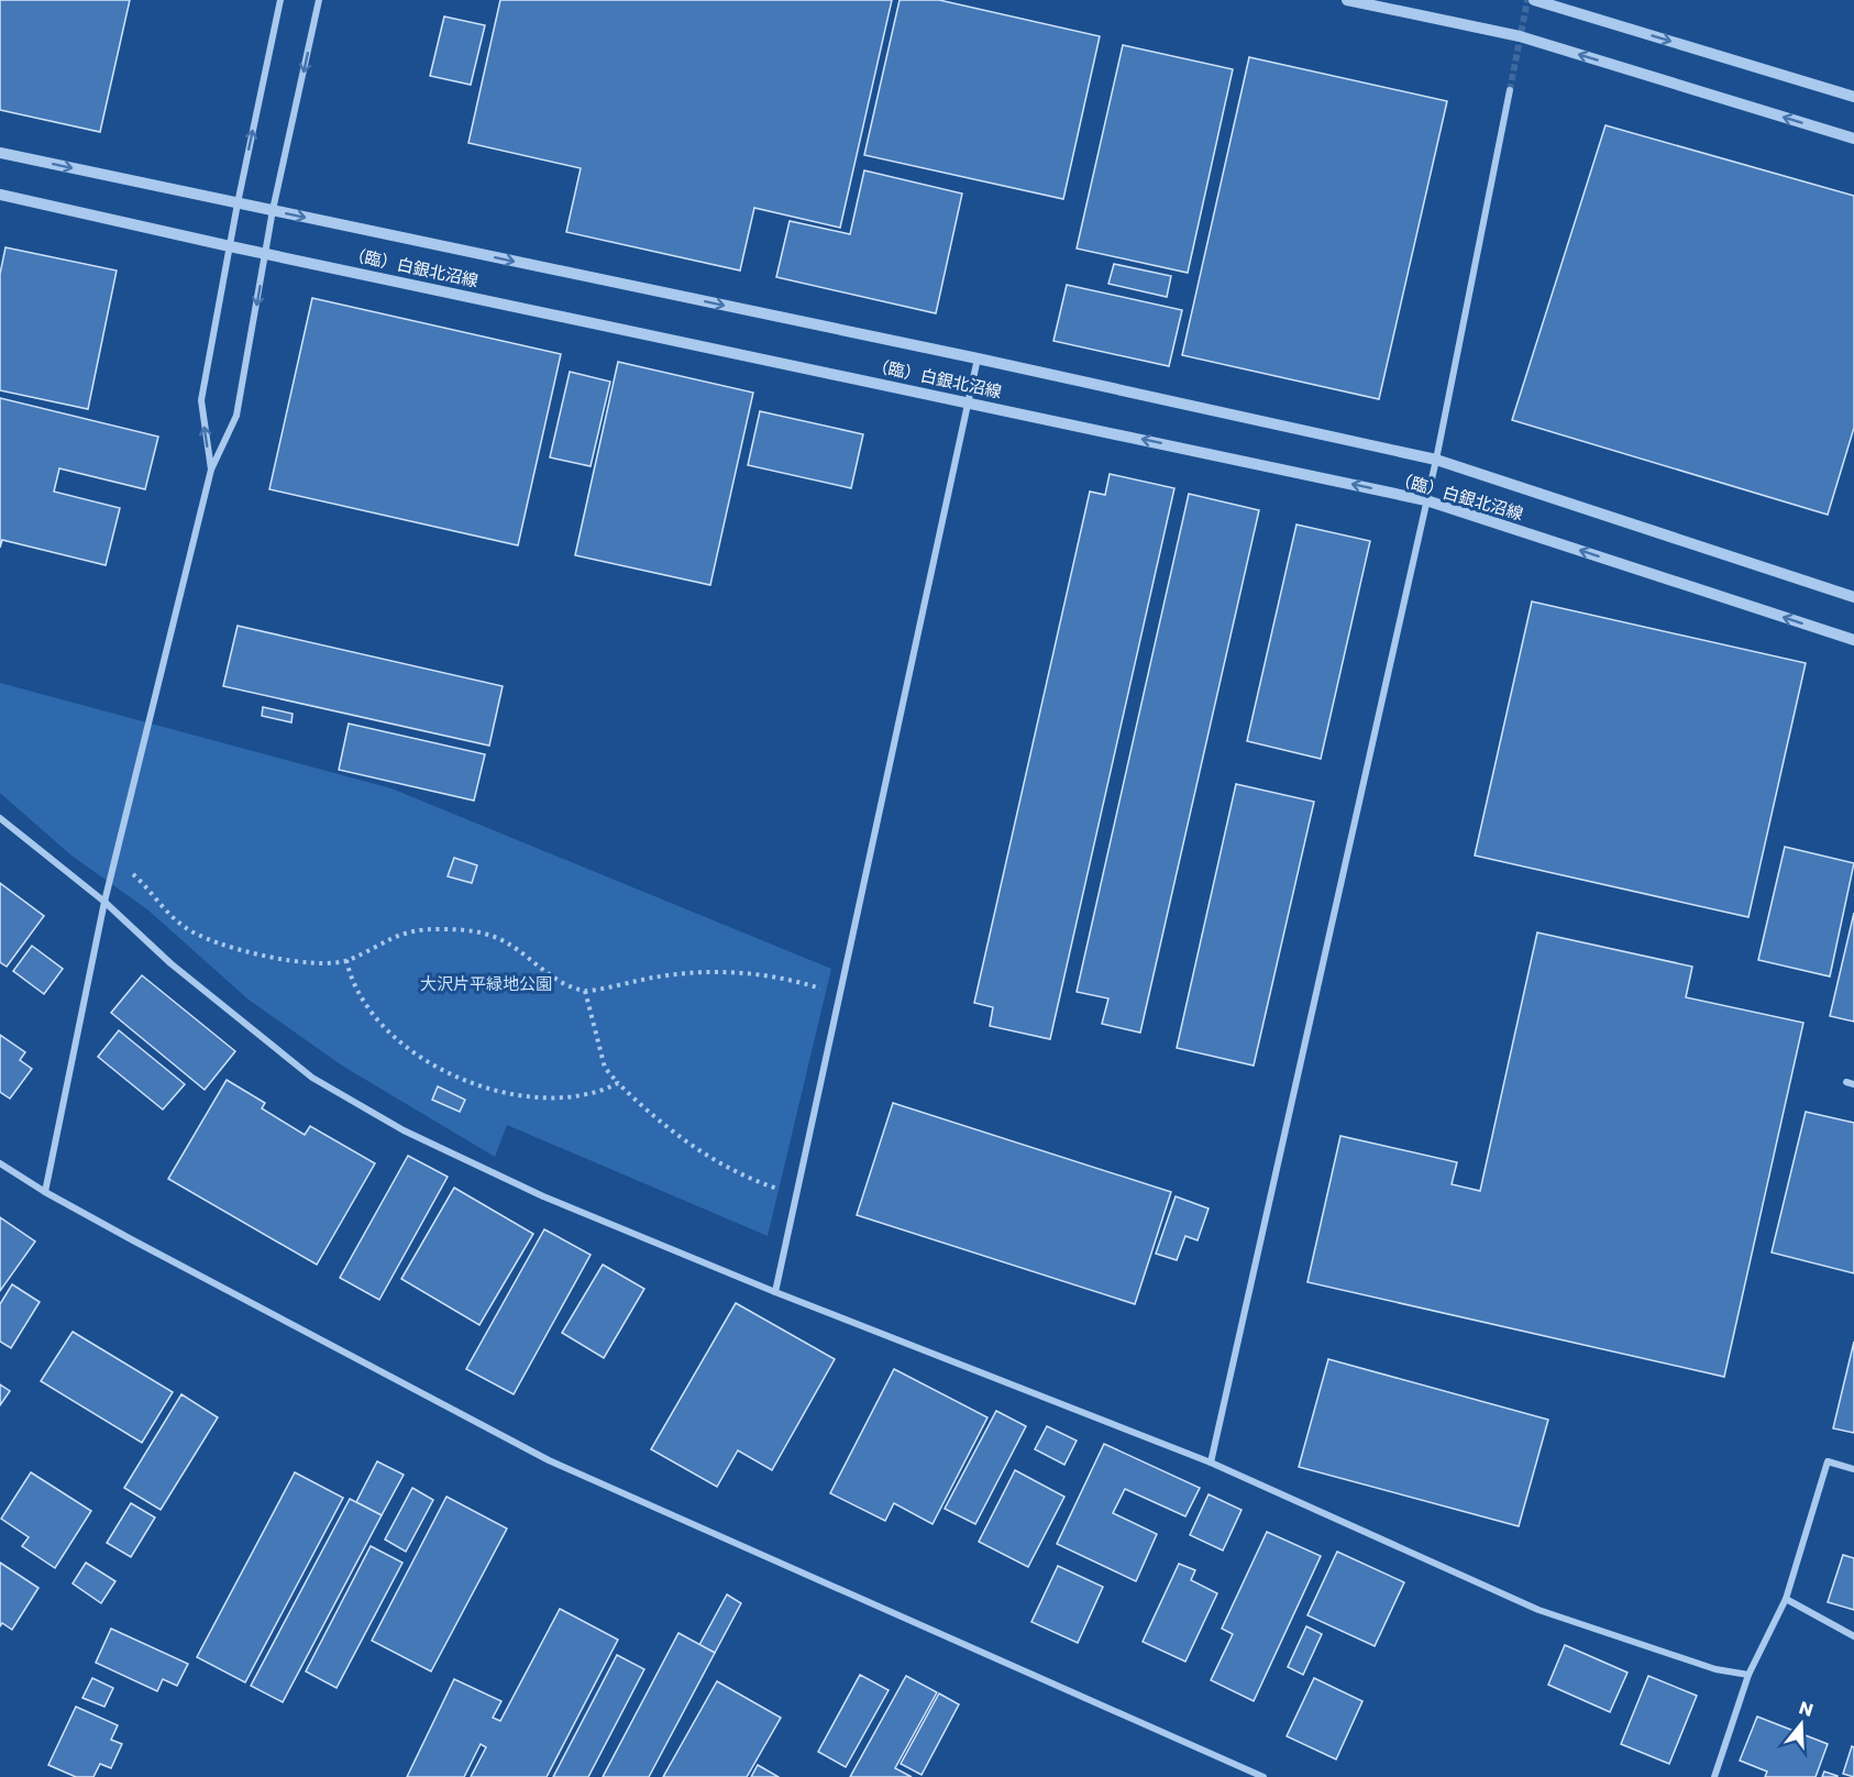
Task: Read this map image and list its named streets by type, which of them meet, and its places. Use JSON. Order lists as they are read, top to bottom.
{
  "streets": {
    "street": ["（臨）白銀北沼線"]
  },
  "parks": ["大沢片平緑地公園"],
  "north": "top"
}
